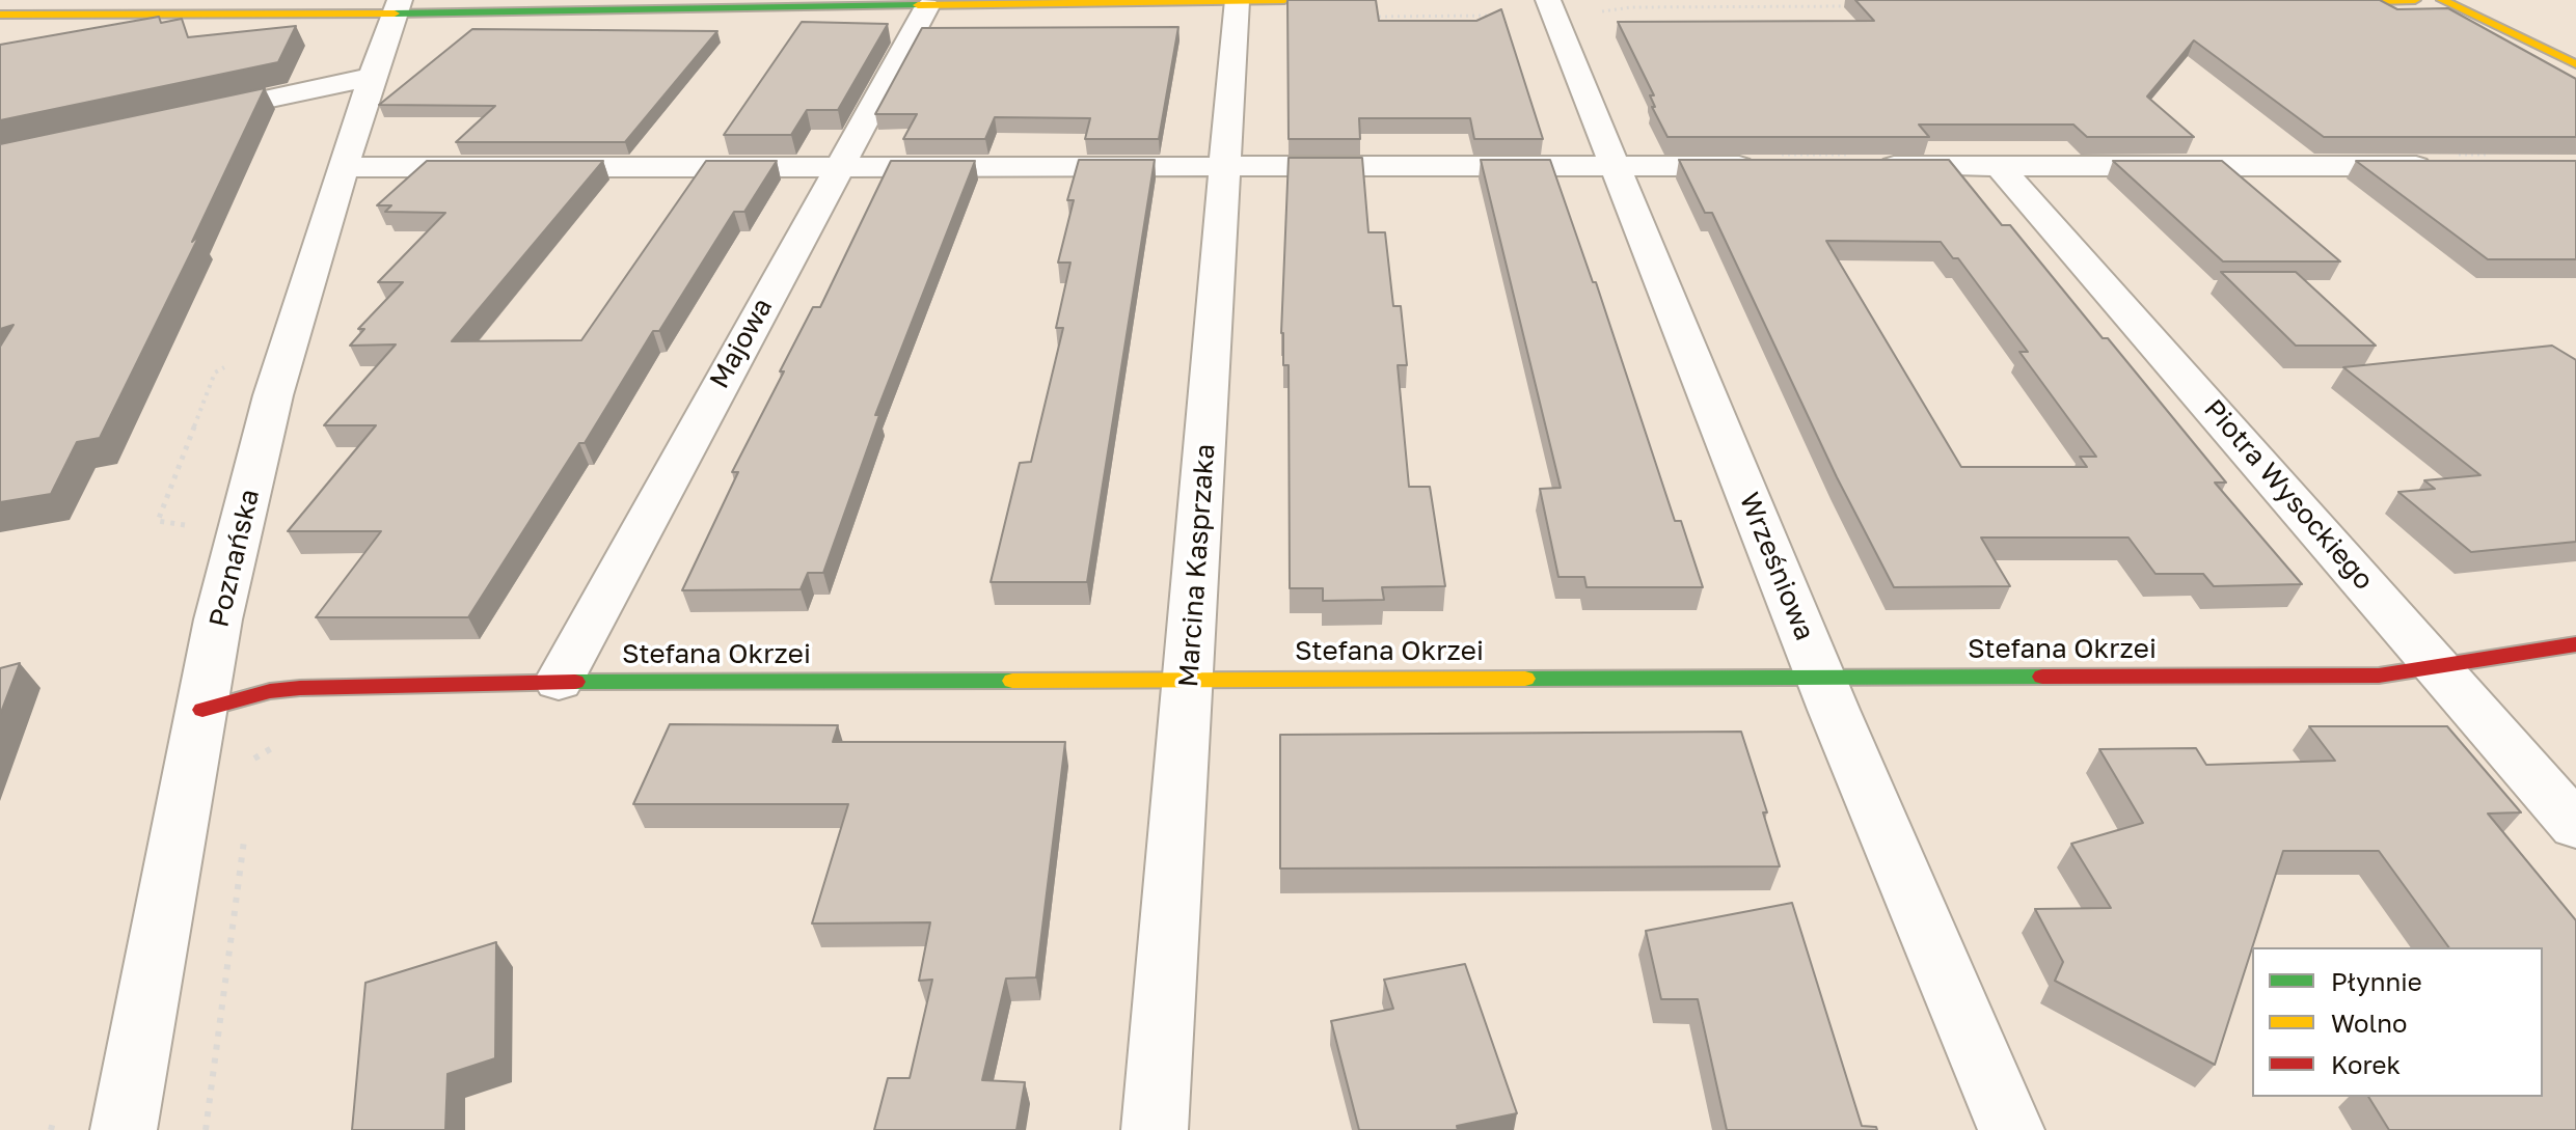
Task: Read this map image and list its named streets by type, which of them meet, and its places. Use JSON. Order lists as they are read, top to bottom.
{
  "streets": {
    "street": [
      "Majowa",
      "Piotra Wysockiego",
      "Poznańska",
      "Marcina Kasprzaka",
      "Wrześniowa",
      "Stefana Okrzei"
    ]
  },
  "crossings": [
    ["Majowa", "Stefana Okrzei"],
    ["Piotra Wysockiego", "Stefana Okrzei"],
    ["Poznańska", "Stefana Okrzei"],
    ["Marcina Kasprzaka", "Stefana Okrzei"],
    ["Wrześniowa", "Stefana Okrzei"]
  ],
  "legend": ["Płynnie", "Wolno", "Korek"]
}
